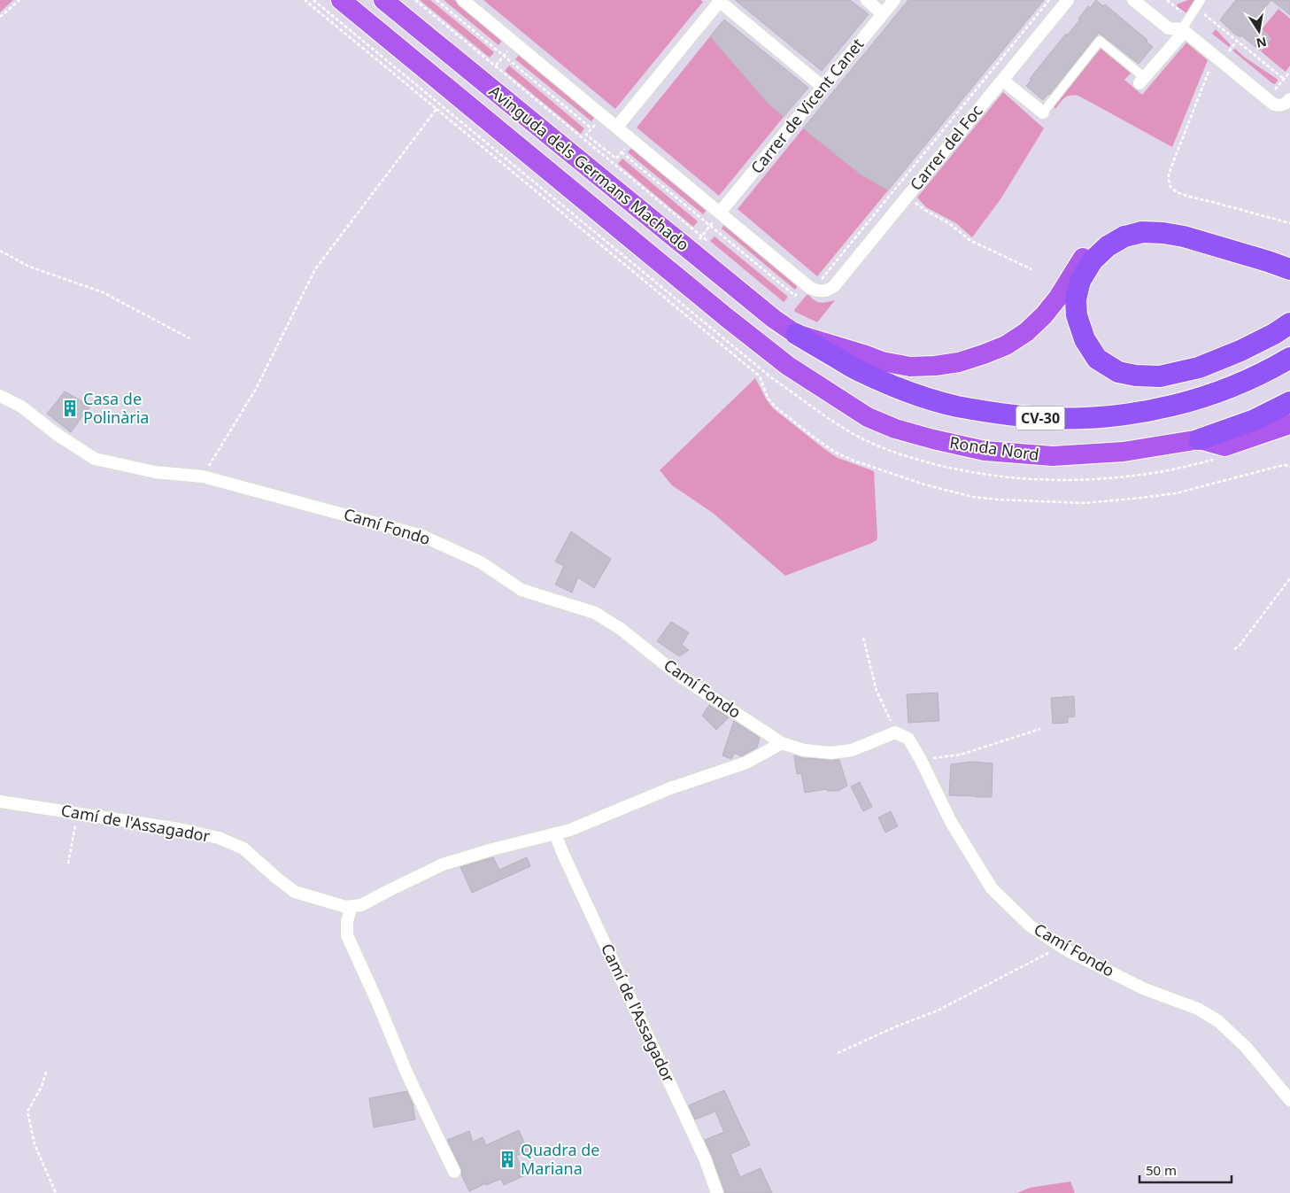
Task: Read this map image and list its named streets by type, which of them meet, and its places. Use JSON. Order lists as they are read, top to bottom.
{
  "streets": {
    "highway": ["CV-30", "Ronda Nord"],
    "main road": ["Avinguda dels Germans Machado"],
    "street": [
      "Carrer de Vicent Canet",
      "Carrer del Foc",
      "Camí Fondo",
      "Camí de l'Assagador"
    ]
  },
  "crossings": [
    ["Avinguda dels Germans Machado", "CV-30"],
    ["Avinguda dels Germans Machado", "Ronda Nord"],
    ["Camí Fondo", "Camí de l'Assagador"]
  ],
  "places": {
    "building": ["Casa de Polinària", "Quadra de Mariana"]
  },
  "scale_bar": "50 m",
  "north": "bottom"
}
